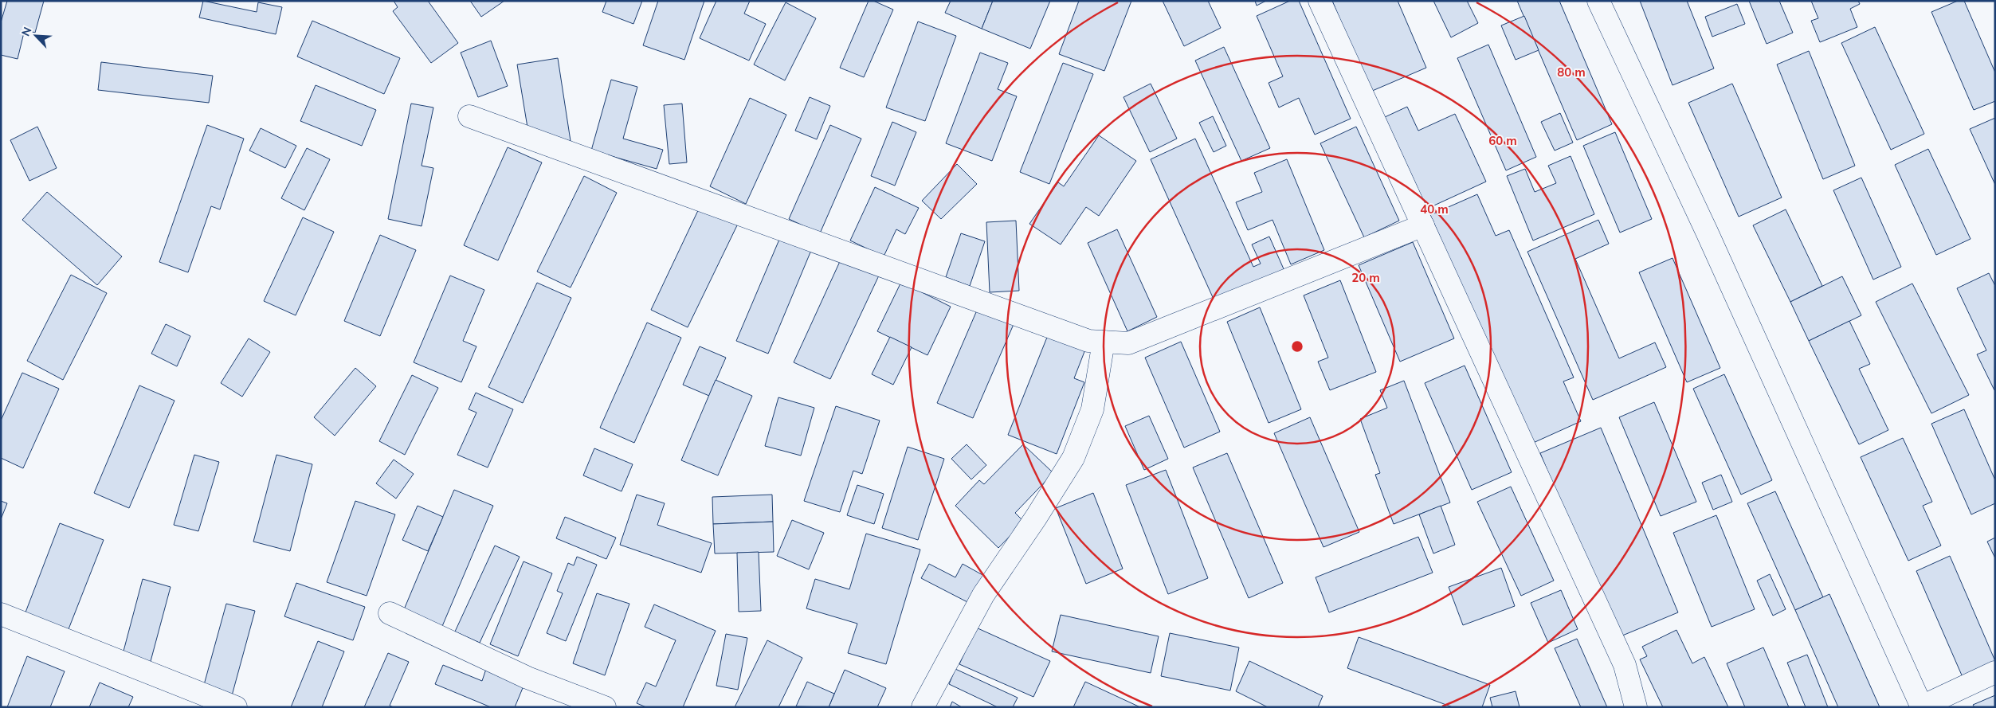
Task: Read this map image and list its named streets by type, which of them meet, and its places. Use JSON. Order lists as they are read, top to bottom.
{
  "north": "top left",
  "rings": [
    "80 m",
    "60 m",
    "40 m",
    "20 m"
  ]
}
